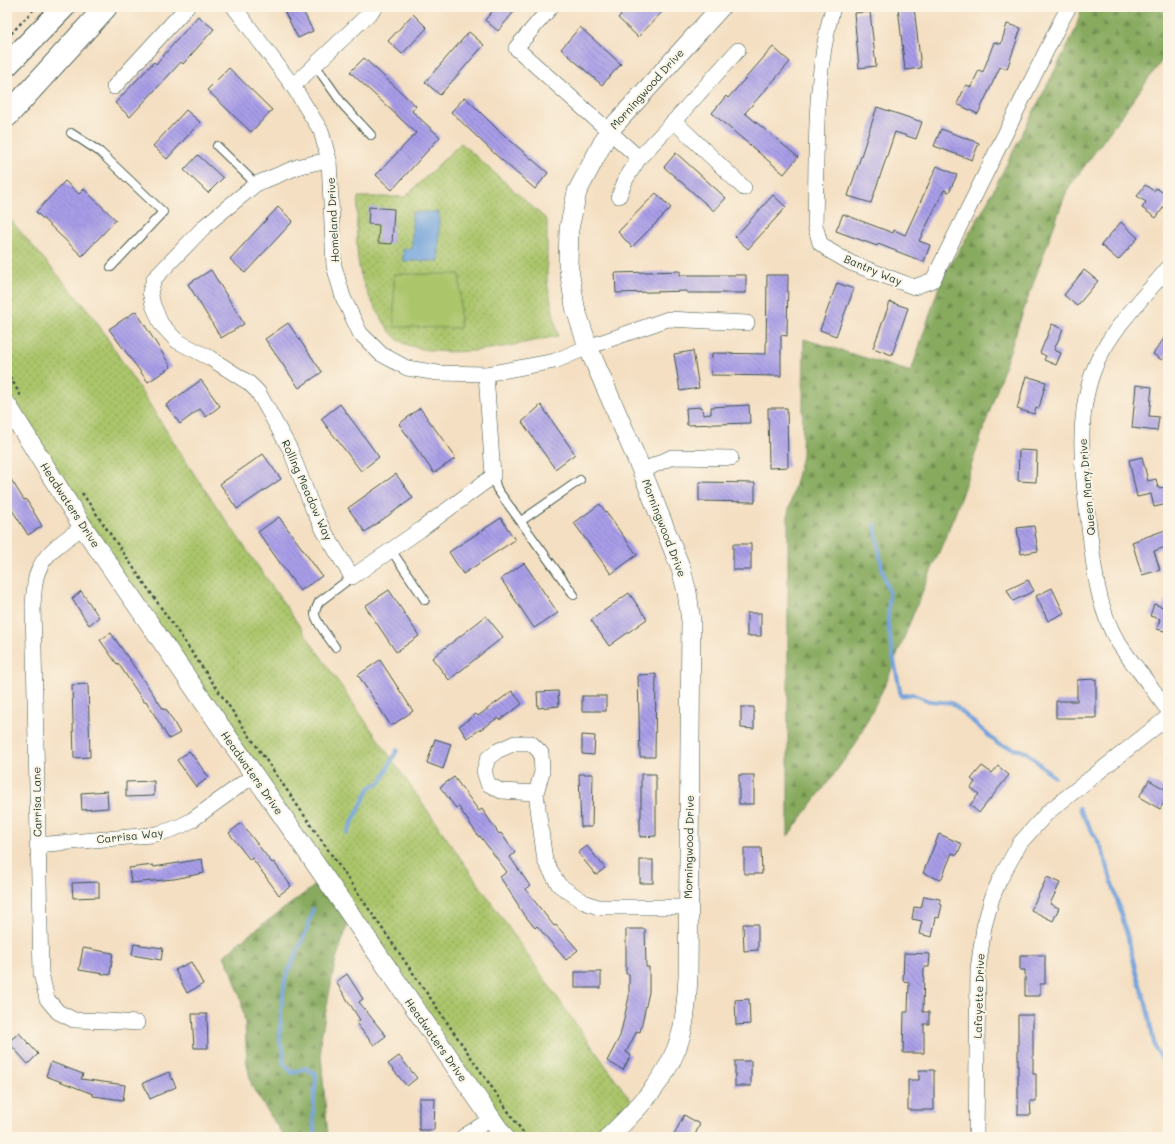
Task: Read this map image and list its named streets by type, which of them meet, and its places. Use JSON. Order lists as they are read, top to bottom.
{
  "streets": {
    "street": [
      "Morningwood Drive",
      "Homeland Drive",
      "Bantry Way",
      "Queen Mary Drive",
      "Rolling Meadow Way",
      "Headwaters Drive",
      "Carrisa Lane",
      "Carrisa Way",
      "Lafayette Drive"
    ]
  },
  "crossings": [
    ["Morningwood Drive", "Homeland Drive"],
    ["Homeland Drive", "Rolling Meadow Way"],
    ["Headwaters Drive", "Carrisa Lane"],
    ["Headwaters Drive", "Carrisa Way"],
    ["Carrisa Lane", "Carrisa Way"]
  ]
}
